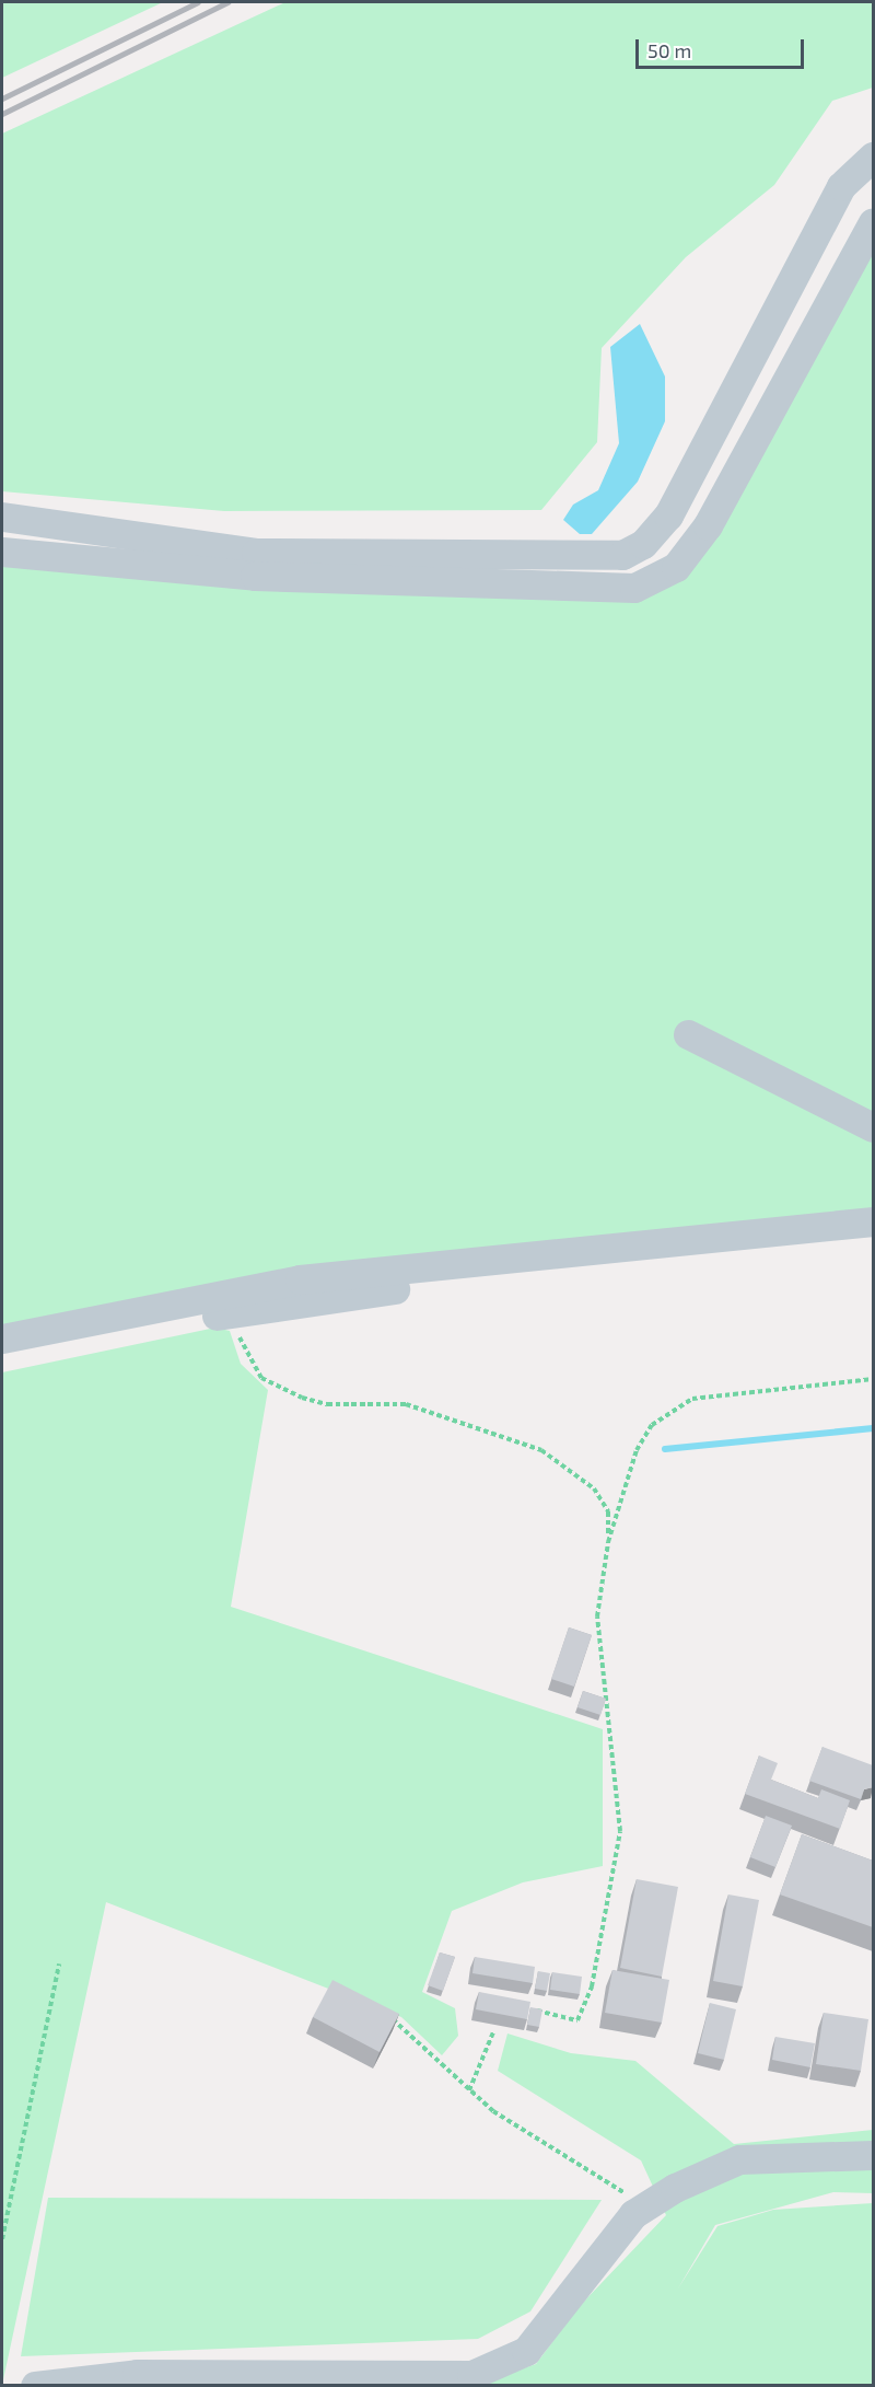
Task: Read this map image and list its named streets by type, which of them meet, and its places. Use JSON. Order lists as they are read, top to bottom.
{
  "scale_bar": "50 m"
}
